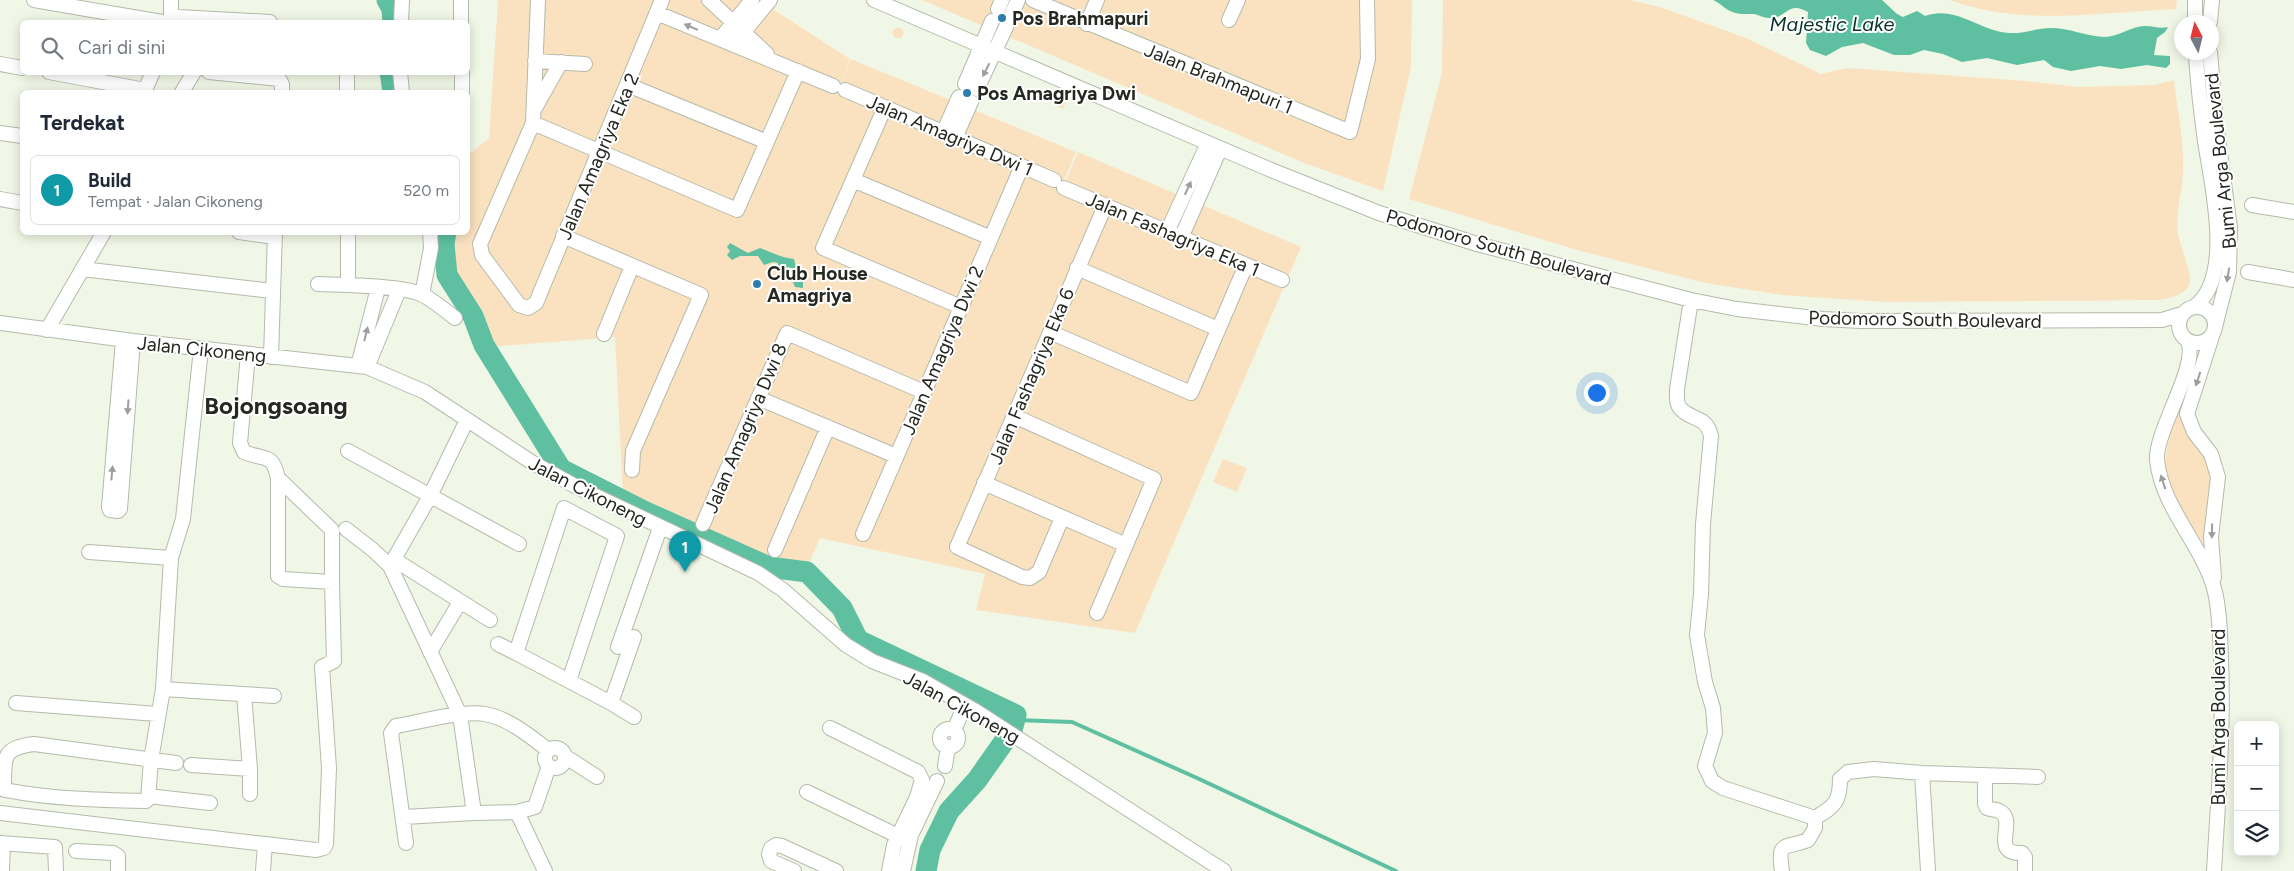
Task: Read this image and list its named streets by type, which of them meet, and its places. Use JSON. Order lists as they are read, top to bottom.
{
  "streets": {
    "street": [
      "Jalan Brahmapuri 1",
      "Jalan Amagriya Dwi 1",
      "Jalan Amagriya Eka 2",
      "Bumi Arga Boulevard",
      "Jalan Fashagriya Eka 1",
      "Podomoro South Boulevard",
      "Jalan Cikoneng",
      "Jalan Amagriya Dwi 2",
      "Jalan Fashagriya Eka 6",
      "Jalan Amagriya Dwi 8"
    ]
  },
  "crossings": [
    ["Jalan Amagriya Dwi 1", "Jalan Amagriya Eka 2"],
    ["Jalan Amagriya Dwi 1", "Jalan Fashagriya Eka 1"],
    ["Jalan Amagriya Dwi 1", "Jalan Amagriya Dwi 2"],
    ["Bumi Arga Boulevard", "Podomoro South Boulevard"],
    ["Jalan Fashagriya Eka 1", "Jalan Fashagriya Eka 6"],
    ["Jalan Amagriya Dwi 2", "Jalan Amagriya Dwi 8"]
  ],
  "districts": ["Bojongsoang"],
  "water": ["Majestic Lake"],
  "places": ["Pos Brahmapuri", "Pos Amagriya Dwi", "Club House Amagriya"],
  "north": "top",
  "page": {
    "search": "Cari di sini",
    "heading": "Terdekat",
    "list": [
      {
        "mark": "1",
        "name": "Build",
        "note": "Tempat · Jalan Cikoneng",
        "value": "520 m"
      }
    ],
    "pins": "1",
    "map_buttons": ["+", "−"]
  }
}
